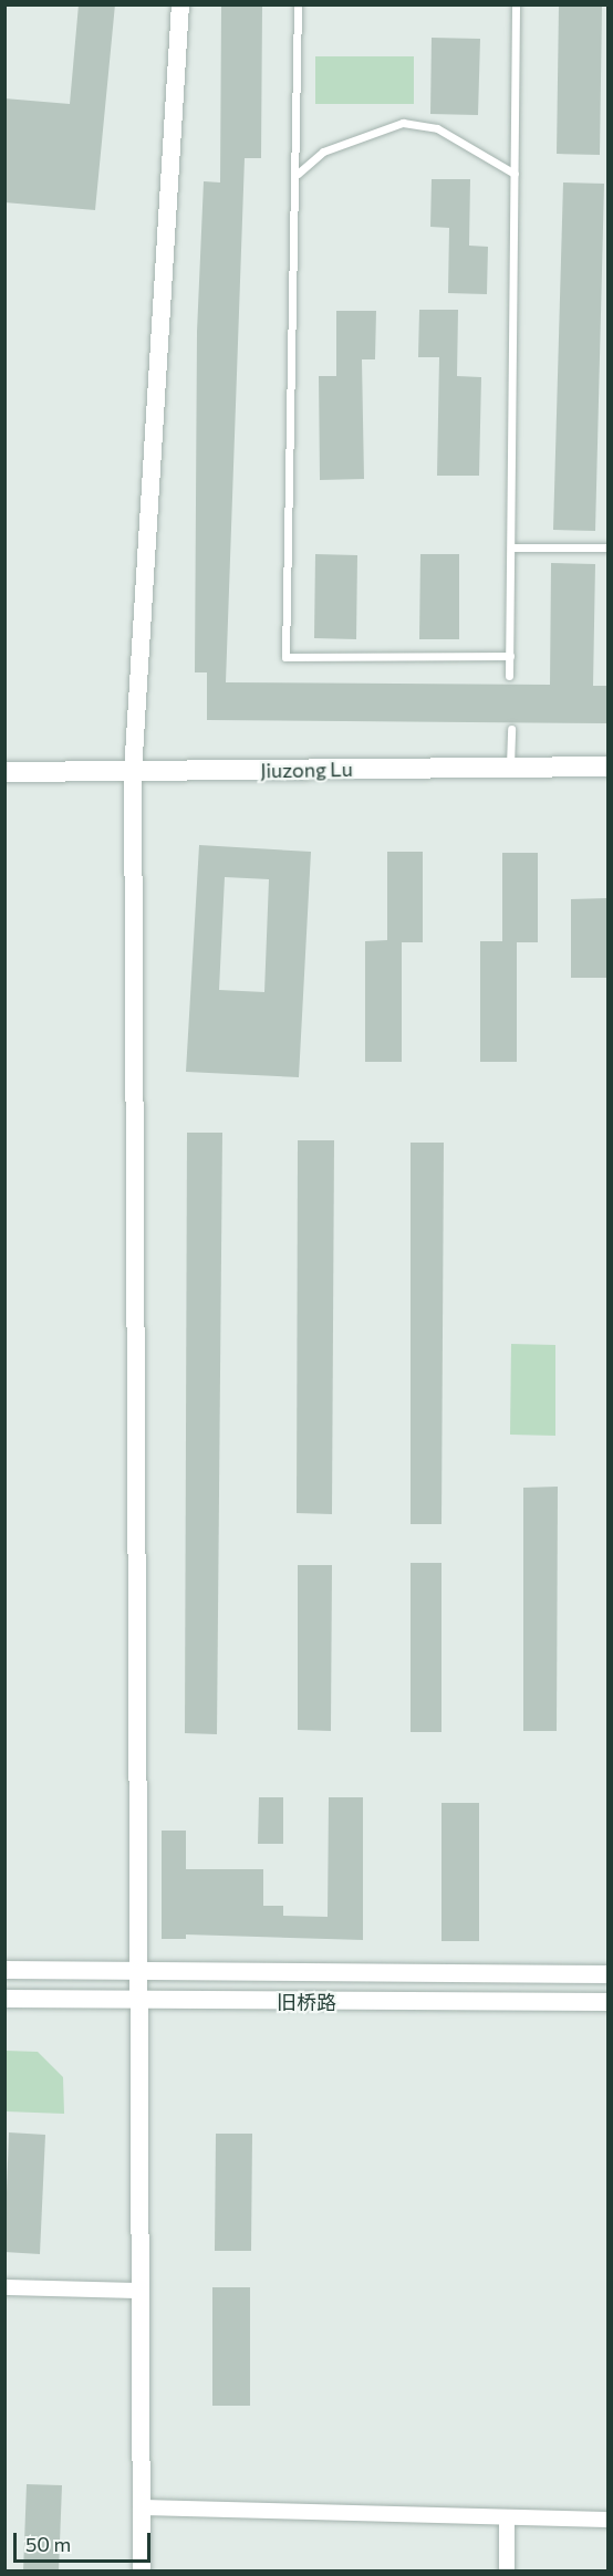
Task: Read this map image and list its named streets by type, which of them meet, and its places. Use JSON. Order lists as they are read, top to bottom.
{
  "streets": {
    "main road": ["Jiuzong Lu"],
    "street": ["旧桥路"]
  },
  "scale_bar": "50 m"
}
